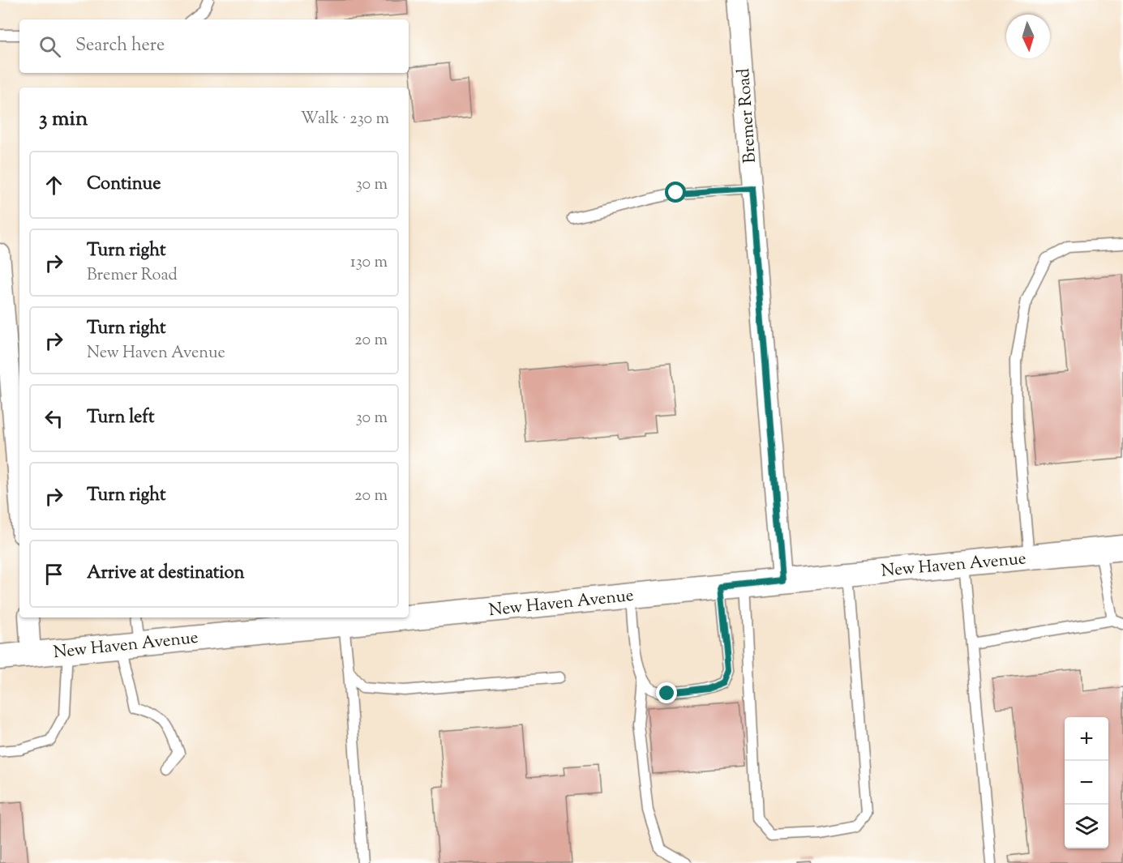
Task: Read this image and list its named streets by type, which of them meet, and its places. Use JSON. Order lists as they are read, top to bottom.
{
  "streets": {
    "street": ["Bremer Road", "New Haven Avenue"]
  },
  "crossings": [
    ["Bremer Road", "New Haven Avenue"]
  ],
  "north": "bottom",
  "page": {
    "search": "Search here",
    "heading": ["3 min", "Walk · 230 m"],
    "list": [
      ["Continue", "30 m"],
      ["Turn right", "Bremer Road", "130 m"],
      ["Turn right", "New Haven Avenue", "20 m"],
      ["Turn left", "30 m"],
      ["Turn right", "20 m"],
      "Arrive at destination"
    ],
    "map_buttons": ["+", "−"]
  }
}
